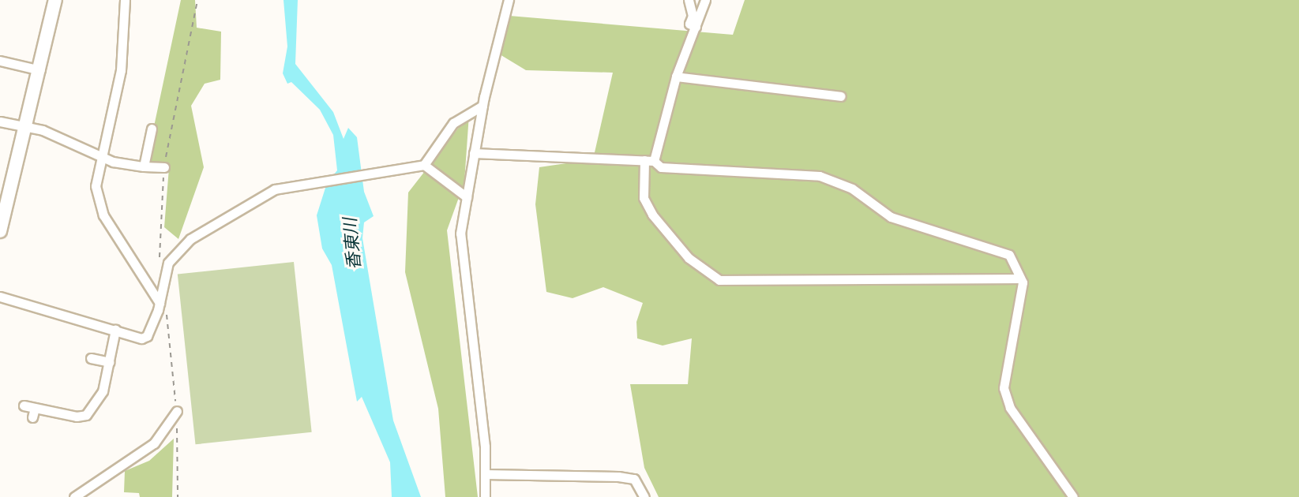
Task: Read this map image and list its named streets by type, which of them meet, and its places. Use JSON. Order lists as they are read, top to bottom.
{
  "water": ["香東川"]
}
